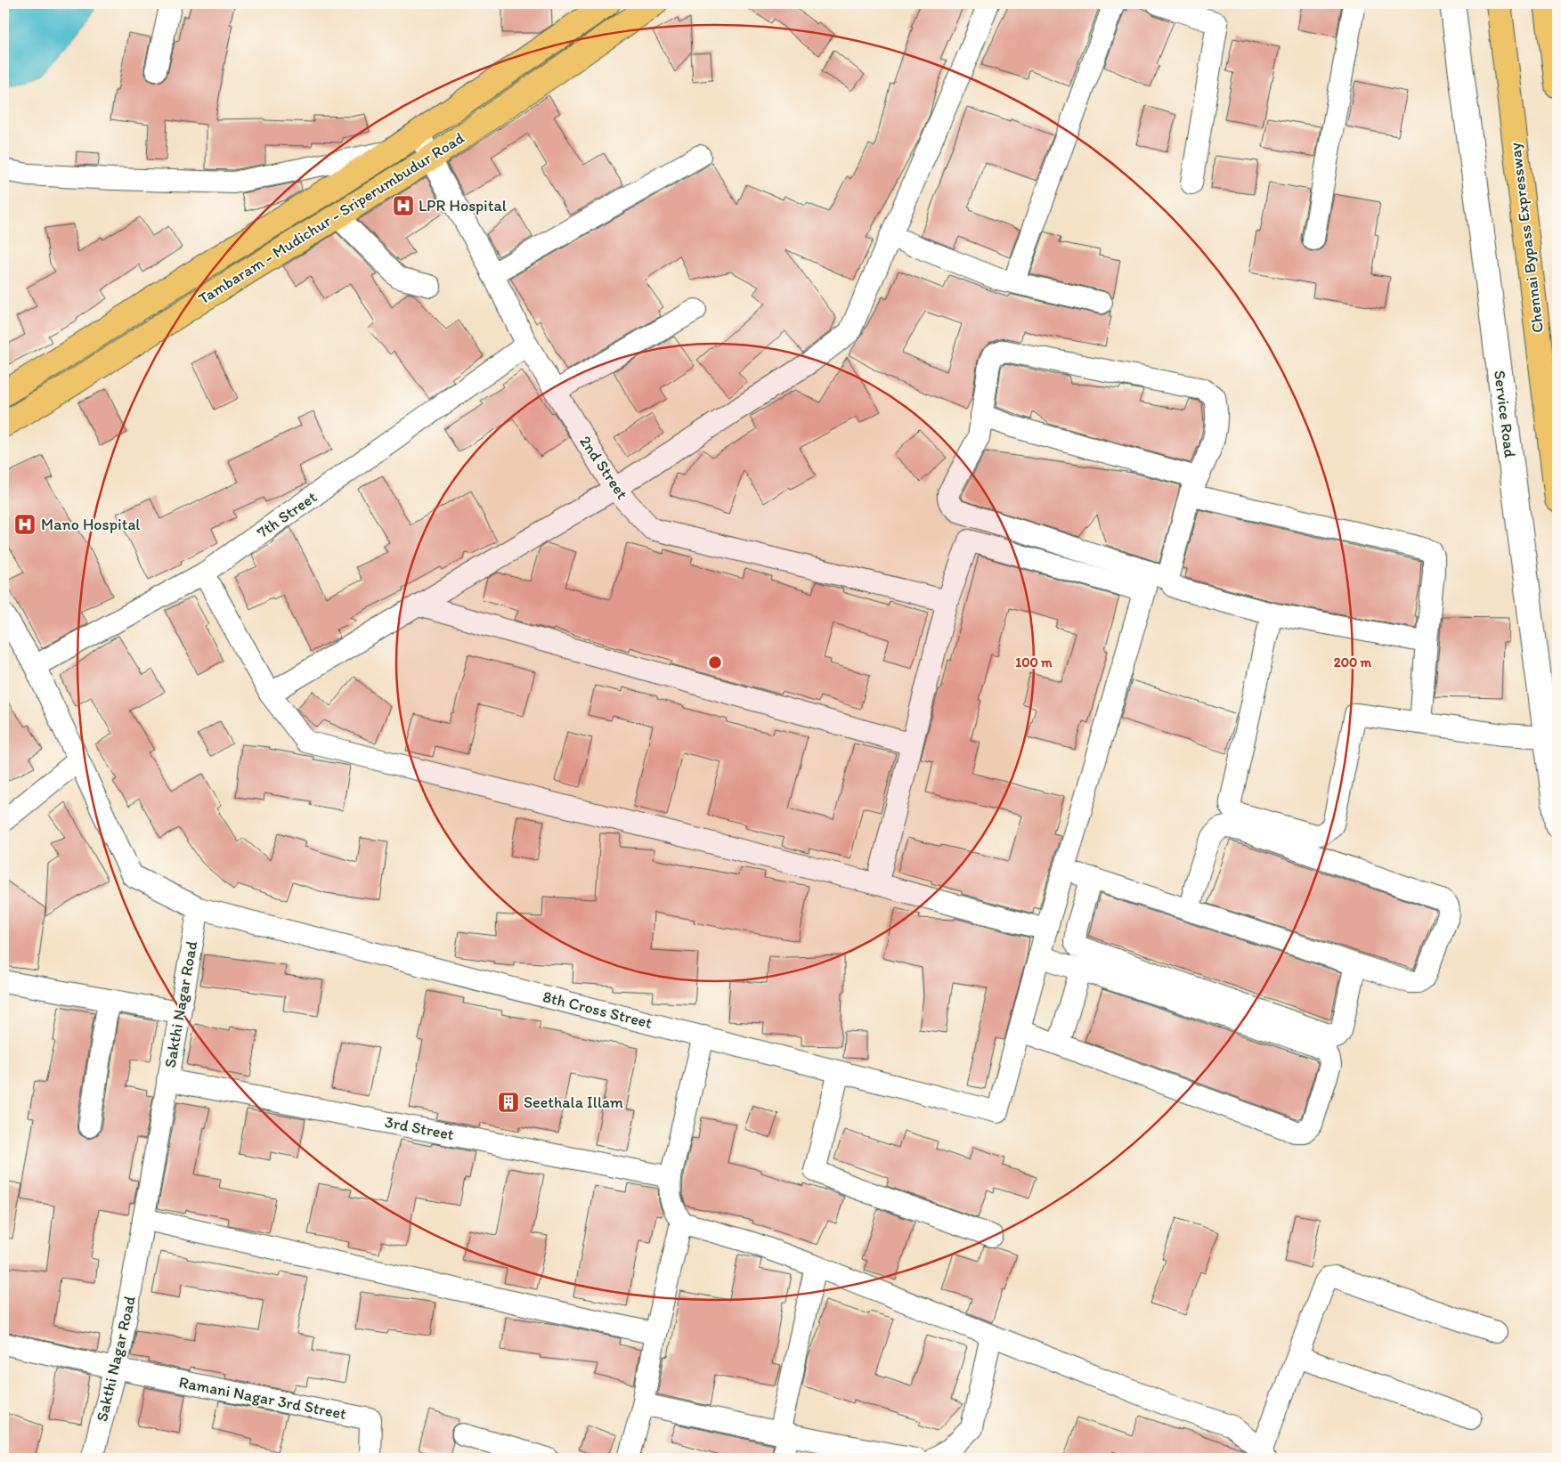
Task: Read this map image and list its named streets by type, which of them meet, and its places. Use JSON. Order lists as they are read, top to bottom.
{
  "streets": {
    "main road": ["Tambaram - Mudichur - Sriperumbudur Road", "Chennai Bypass Expressway"],
    "street": [
      "Service Road",
      "2nd Street",
      "7th Street",
      "Sakthi Nagar Road",
      "8th Cross Street",
      "3rd Street",
      "Ramani Nagar 3rd Street"
    ]
  },
  "crossings": [
    ["Tambaram - Mudichur - Sriperumbudur Road", "2nd Street"],
    ["2nd Street", "7th Street"],
    ["Sakthi Nagar Road", "8th Cross Street"],
    ["Sakthi Nagar Road", "3rd Street"],
    ["Sakthi Nagar Road", "Ramani Nagar 3rd Street"]
  ],
  "places": {
    "hospital": ["LPR Hospital", "Mano Hospital"],
    "building": ["Seethala Illam"]
  },
  "rings": ["100 m", "200 m"]
}
